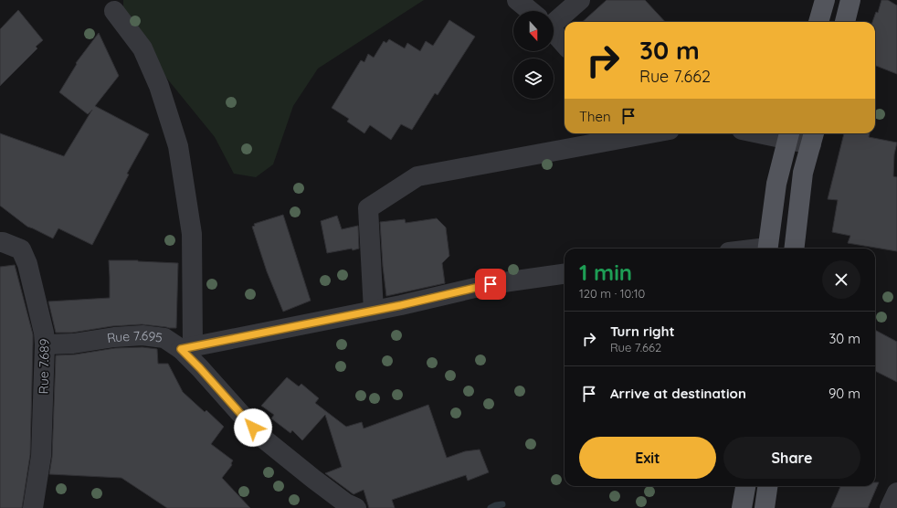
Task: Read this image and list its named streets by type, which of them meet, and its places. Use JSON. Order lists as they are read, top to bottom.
{
  "streets": {
    "street": ["Rue 7.695", "Rue 7.689"]
  },
  "crossings": [
    ["Rue 7.695", "Rue 7.689"]
  ],
  "north": "bottom",
  "page": {
    "turn": ["30 m", "Rue 7.662"],
    "then": "Then",
    "heading": ["1 min", "120 m · 10:10"],
    "list": [
      {
        "name": "Turn right",
        "note": "Rue 7.662",
        "value": "30 m"
      },
      {
        "name": "Arrive at destination",
        "value": "90 m"
      }
    ],
    "buttons": ["Exit", "Share"]
  }
}
